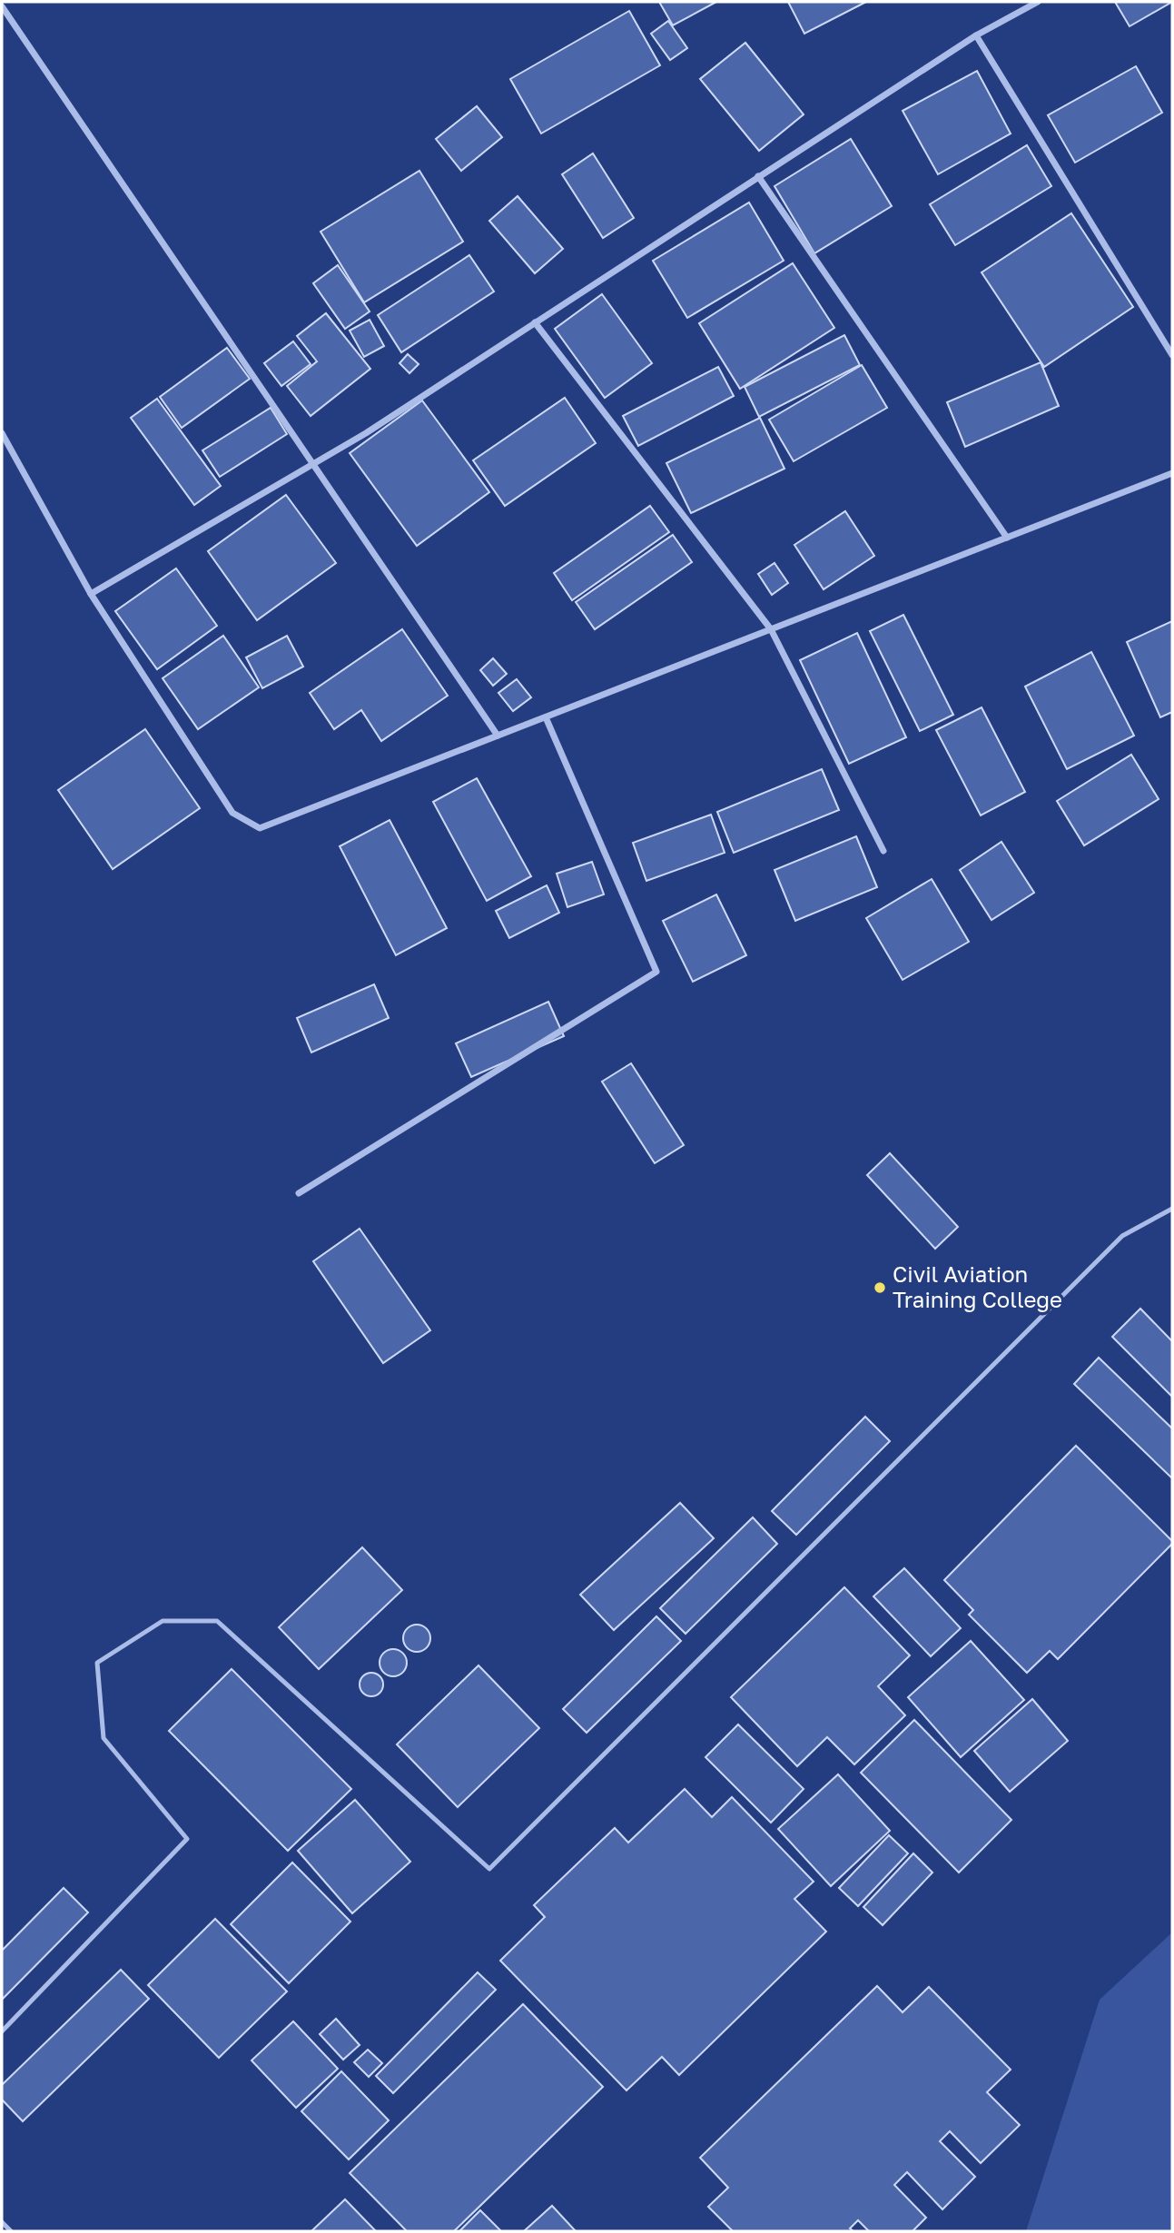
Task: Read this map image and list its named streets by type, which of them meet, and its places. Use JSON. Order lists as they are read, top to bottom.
{
  "places": ["Civil Aviation Training College"]
}
